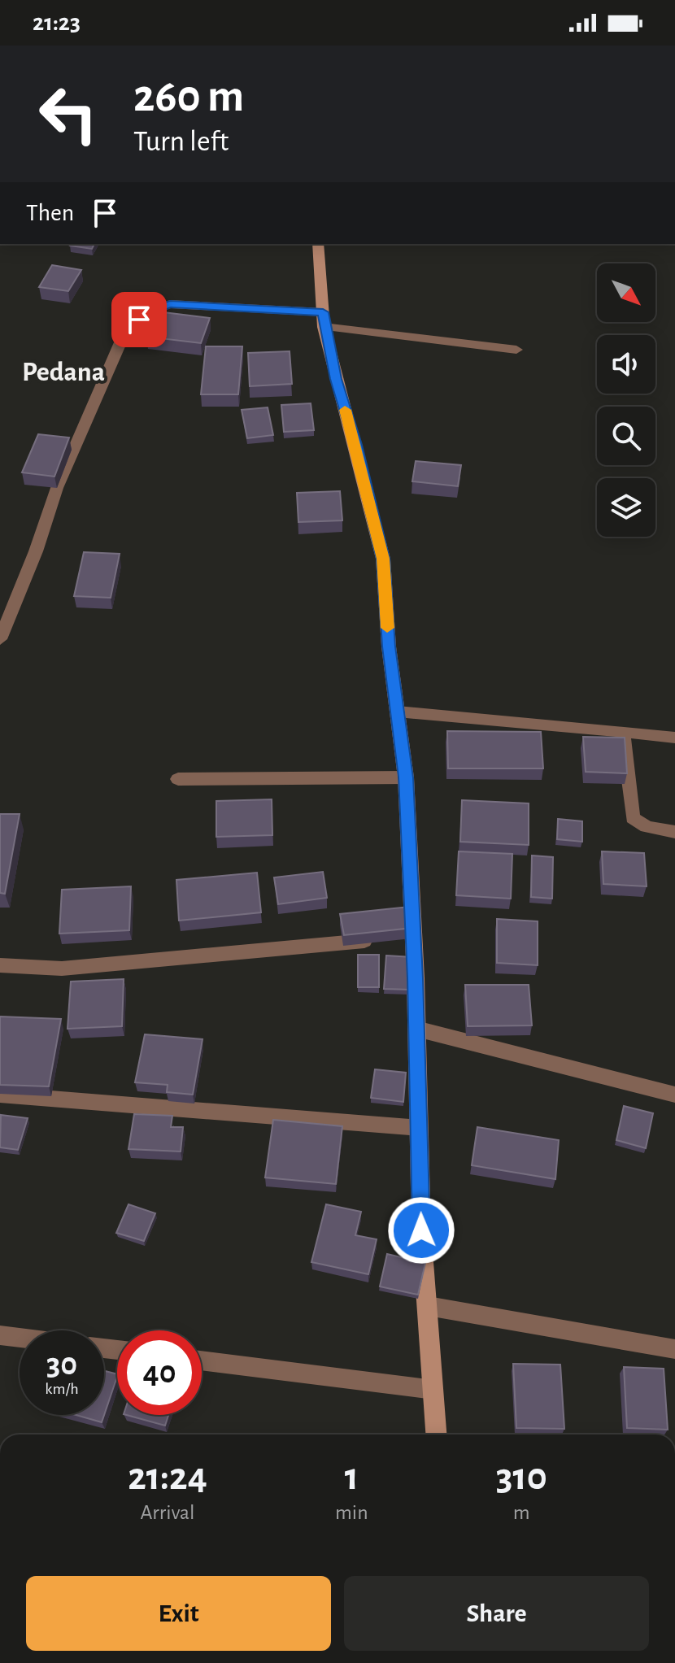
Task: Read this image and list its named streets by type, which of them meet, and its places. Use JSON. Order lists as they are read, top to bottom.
{
  "districts": ["Pedana"],
  "north": "bottom right",
  "page": {
    "status": "21:23",
    "turn": ["260 m", "Turn left"],
    "then": "Then",
    "speed": "30 km/h",
    "limit": "40",
    "eta": [
      "21:24",
      "Arrival",
      "1",
      "min",
      "310",
      "m"
    ],
    "buttons": ["Exit", "Share"]
  }
}
